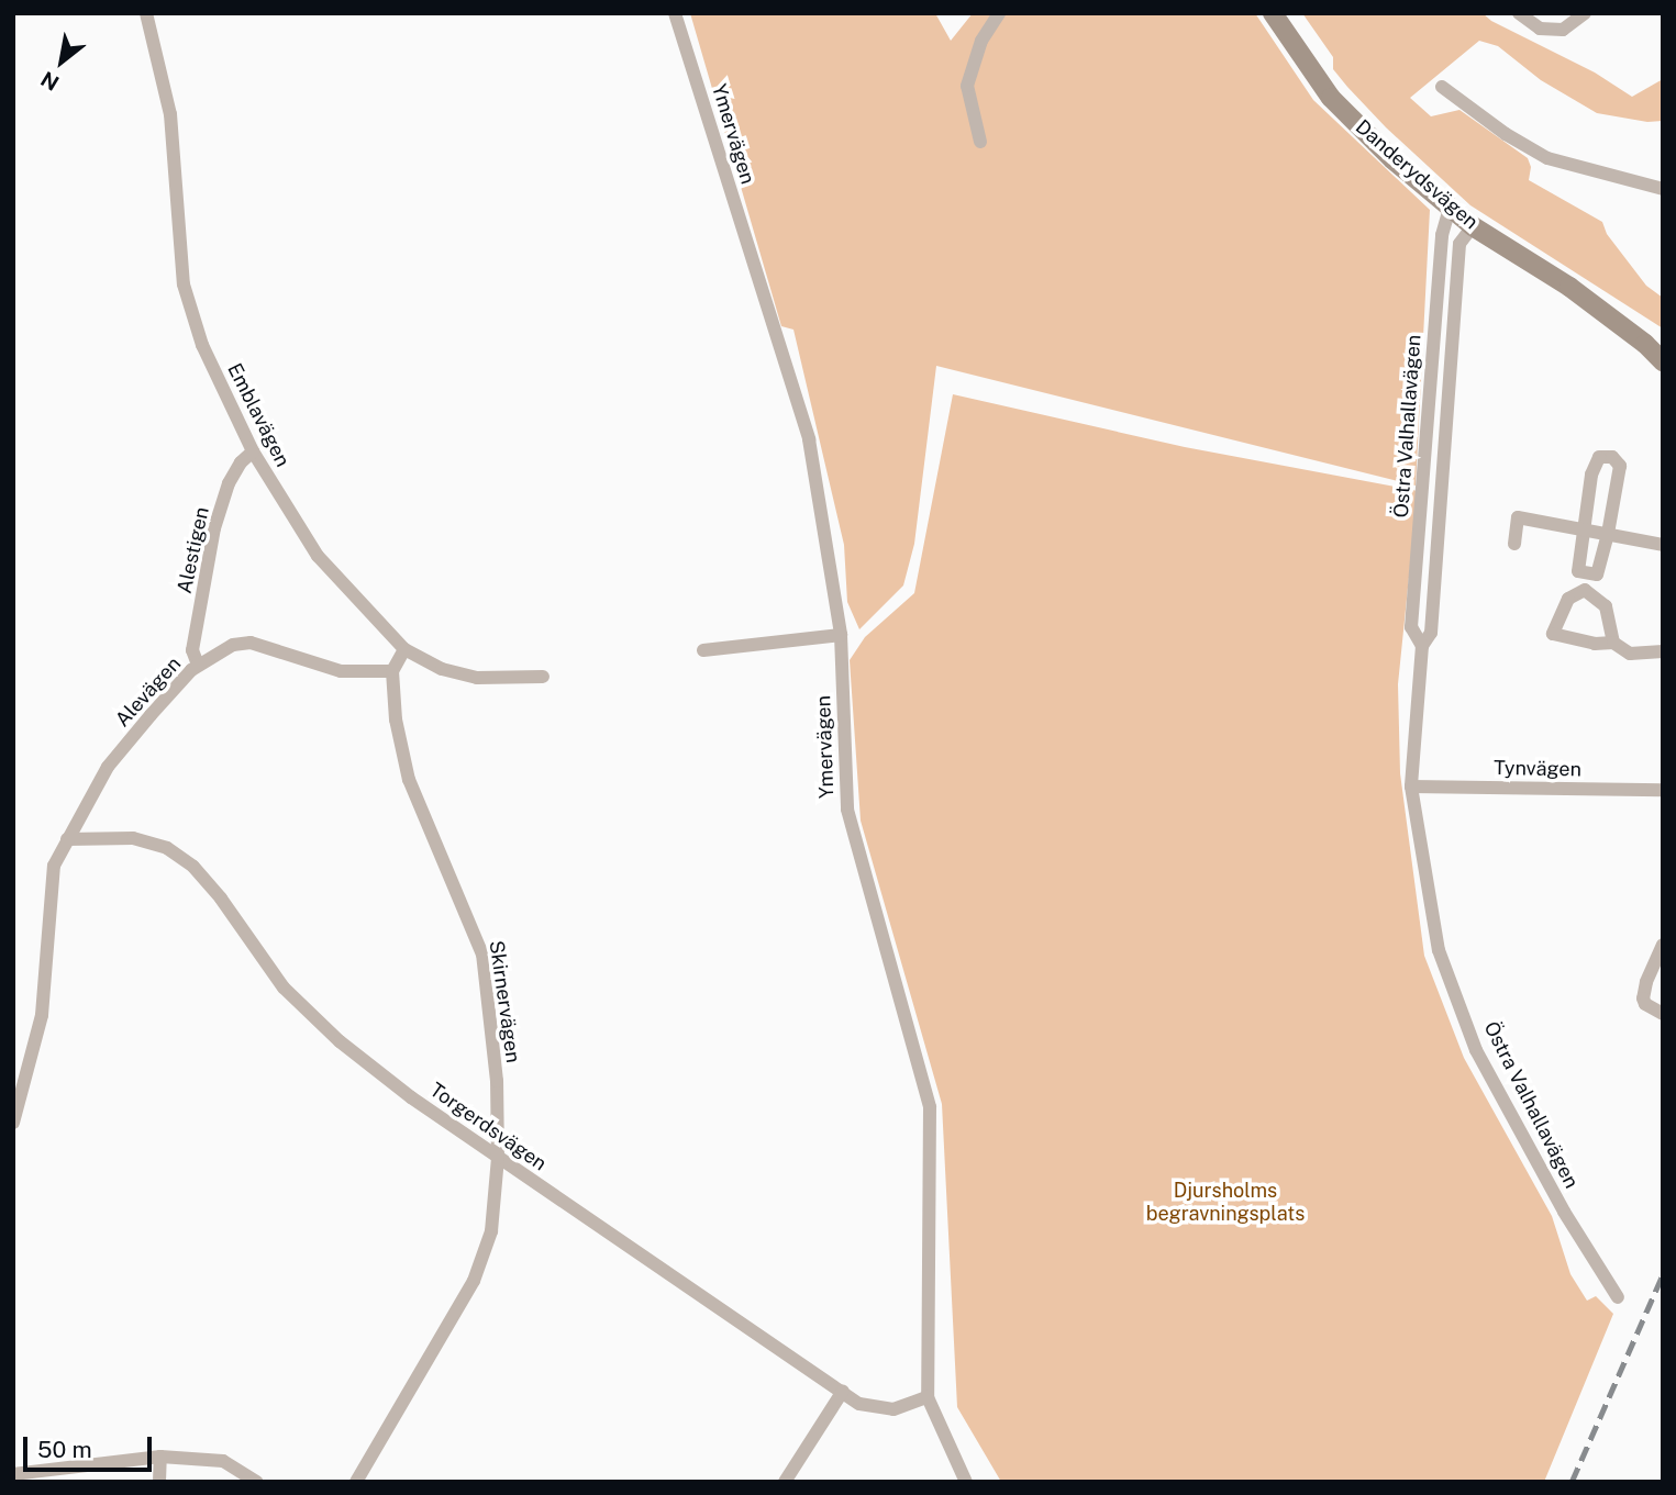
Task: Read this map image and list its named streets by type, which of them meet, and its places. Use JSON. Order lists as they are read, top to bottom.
{
  "streets": {
    "street": [
      "Ymervägen",
      "Danderydsvägen",
      "Emblavägen",
      "Östra Valhallavägen",
      "Alestigen",
      "Alevägen",
      "Tynvägen",
      "Skirnervägen",
      "Torgerdsvägen"
    ]
  },
  "crossings": [
    ["Ymervägen", "Torgerdsvägen"],
    ["Danderydsvägen", "Östra Valhallavägen"],
    ["Emblavägen", "Alestigen"],
    ["Emblavägen", "Skirnervägen"],
    ["Östra Valhallavägen", "Tynvägen"],
    ["Alestigen", "Alevägen"],
    ["Alevägen", "Skirnervägen"],
    ["Alevägen", "Torgerdsvägen"],
    ["Skirnervägen", "Torgerdsvägen"]
  ],
  "parks": ["Djursholms begravningsplats"],
  "scale_bar": "50 m",
  "north": "bottom left"
}
